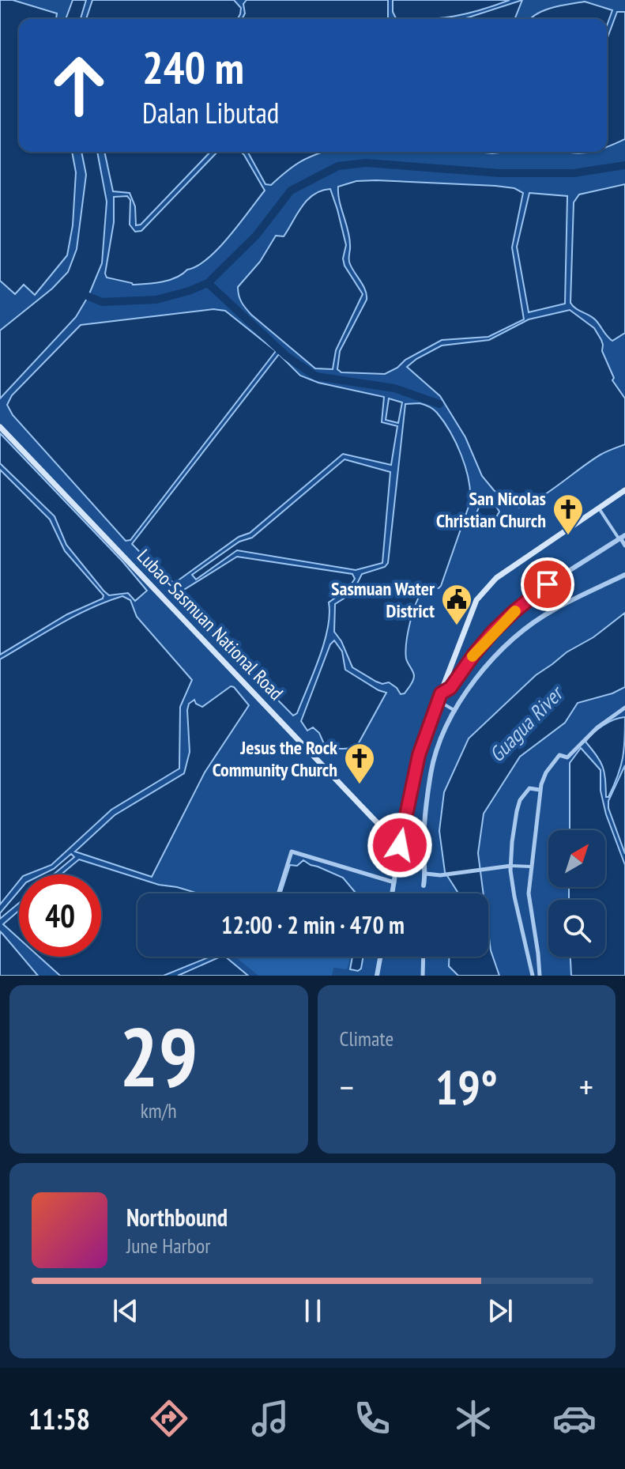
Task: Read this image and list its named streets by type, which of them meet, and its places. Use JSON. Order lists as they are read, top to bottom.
{
  "streets": {
    "main road": ["Lubao-Sasmuan National Road"]
  },
  "water": ["Guagua River"],
  "places": {
    "church": ["San Nicolas Christian Church", "Jesus the Rock Community Church"],
    "public building": ["Sasmuan Water District"]
  },
  "north": "top right",
  "page": {
    "turn": ["240 m", "Dalan Libutad"],
    "limit": "40",
    "trip": "12:00 · 2 min · 470 m",
    "tile": [
      ["29", "km/h"],
      "Climate"
    ],
    "heat": ["−", "19°", "+"],
    "song": ["Northbound", "June Harbor"],
    "tabs": "11:58"
  }
}
